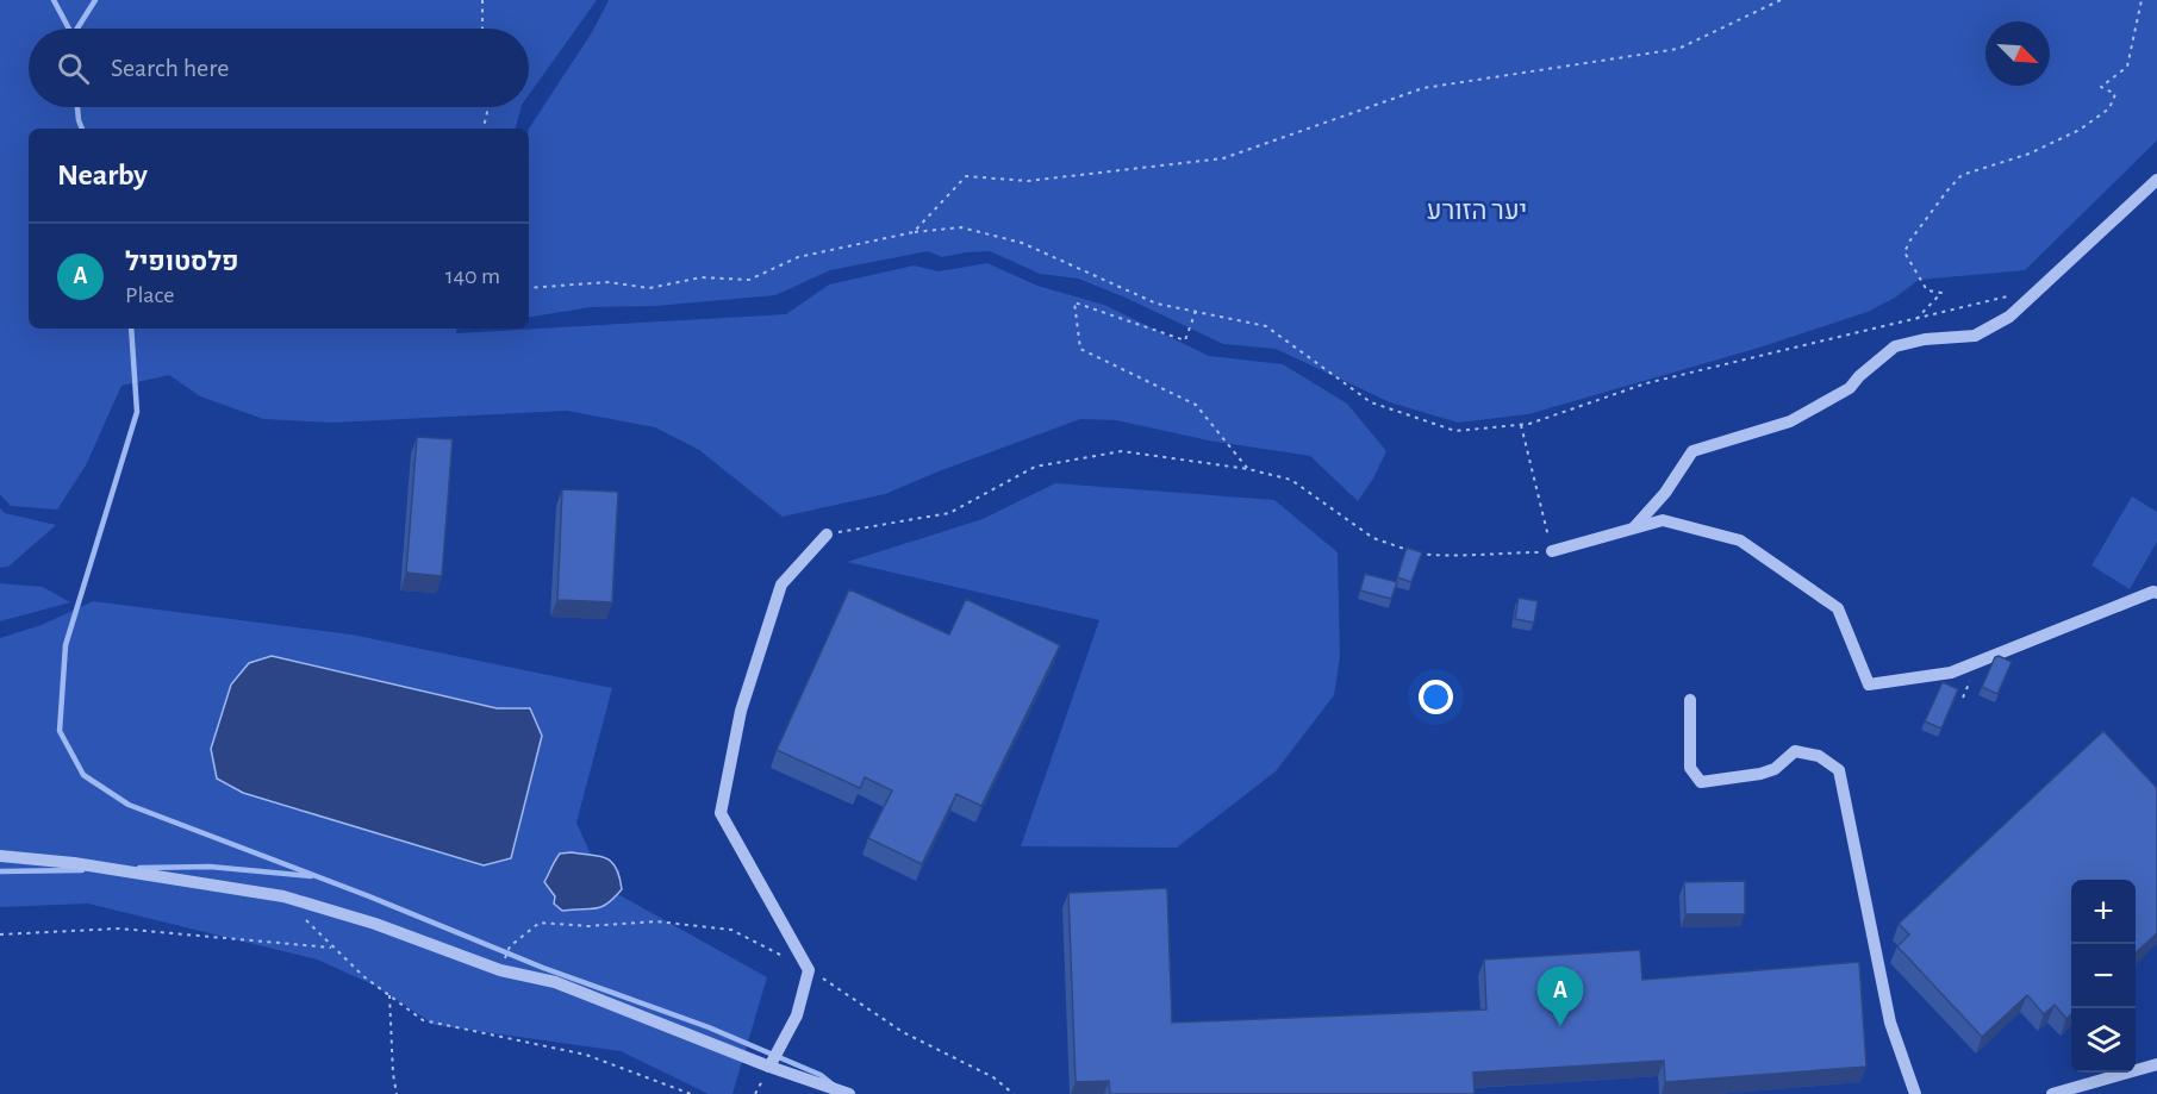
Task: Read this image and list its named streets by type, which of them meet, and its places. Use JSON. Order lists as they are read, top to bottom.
{
  "parks": ["יער הזורע"],
  "north": "bottom right",
  "page": {
    "search": "Search here",
    "heading": "Nearby",
    "list": [
      {
        "mark": "A",
        "name": "פלסטופיל",
        "note": "Place",
        "value": "140 m"
      }
    ],
    "map_buttons": ["+", "−"],
    "pins": "A"
  }
}
